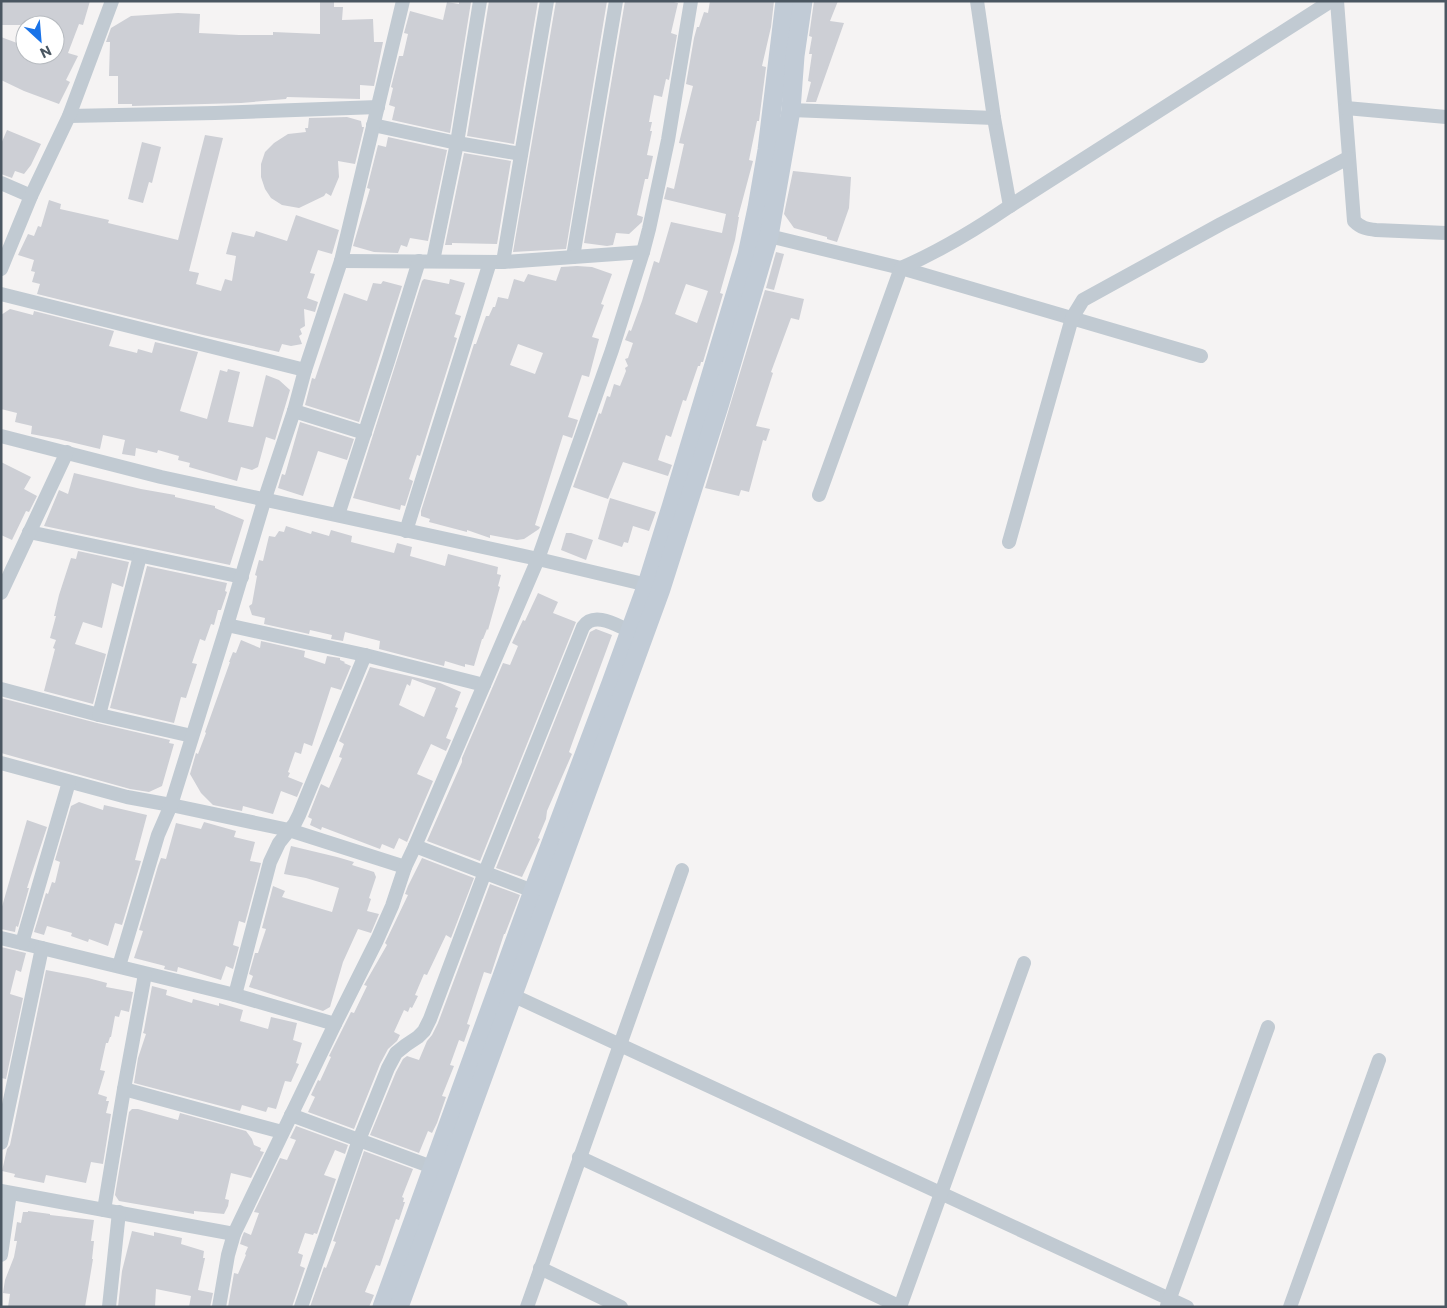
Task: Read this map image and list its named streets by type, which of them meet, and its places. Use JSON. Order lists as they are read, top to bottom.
{
  "north": "bottom right"
}
